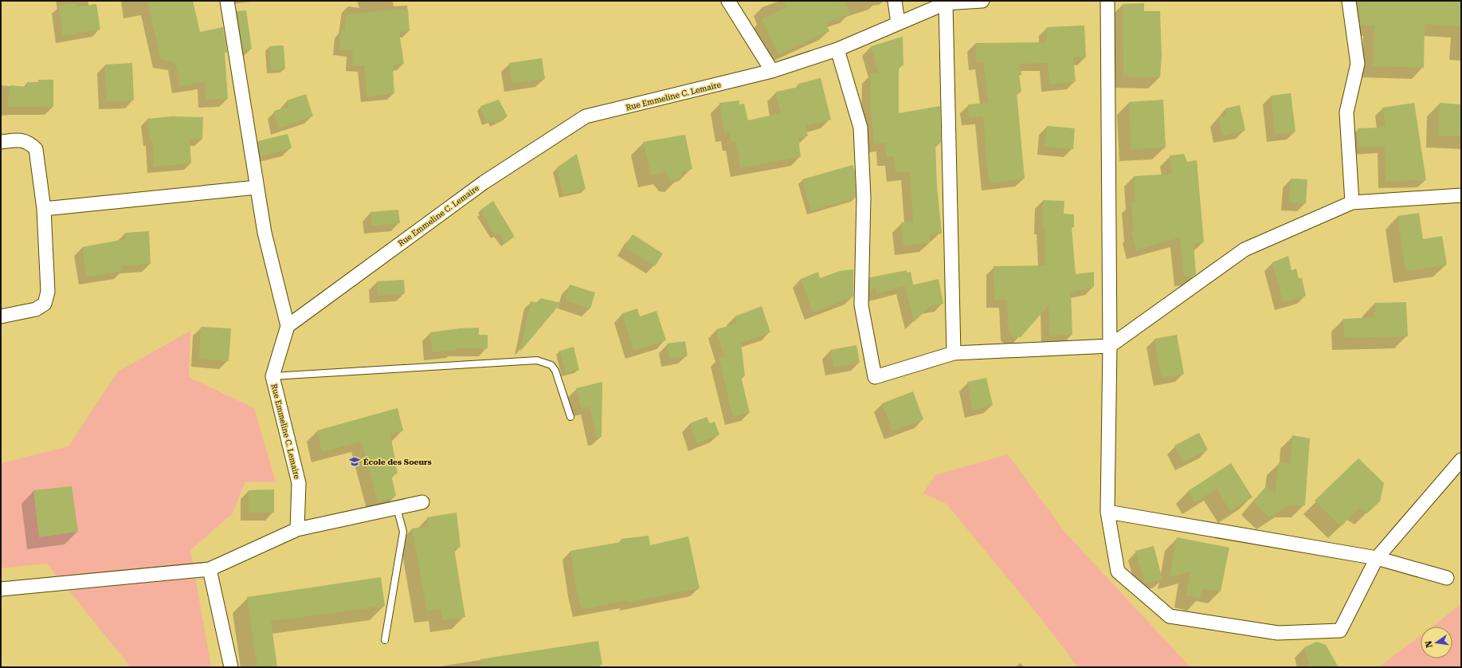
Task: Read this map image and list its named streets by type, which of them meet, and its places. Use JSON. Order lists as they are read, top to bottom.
{
  "streets": {
    "street": ["Rue Emmeline C. Lemaire"]
  },
  "places": {
    "school or university": ["École des Soeurs"]
  },
  "north": "left"
}
